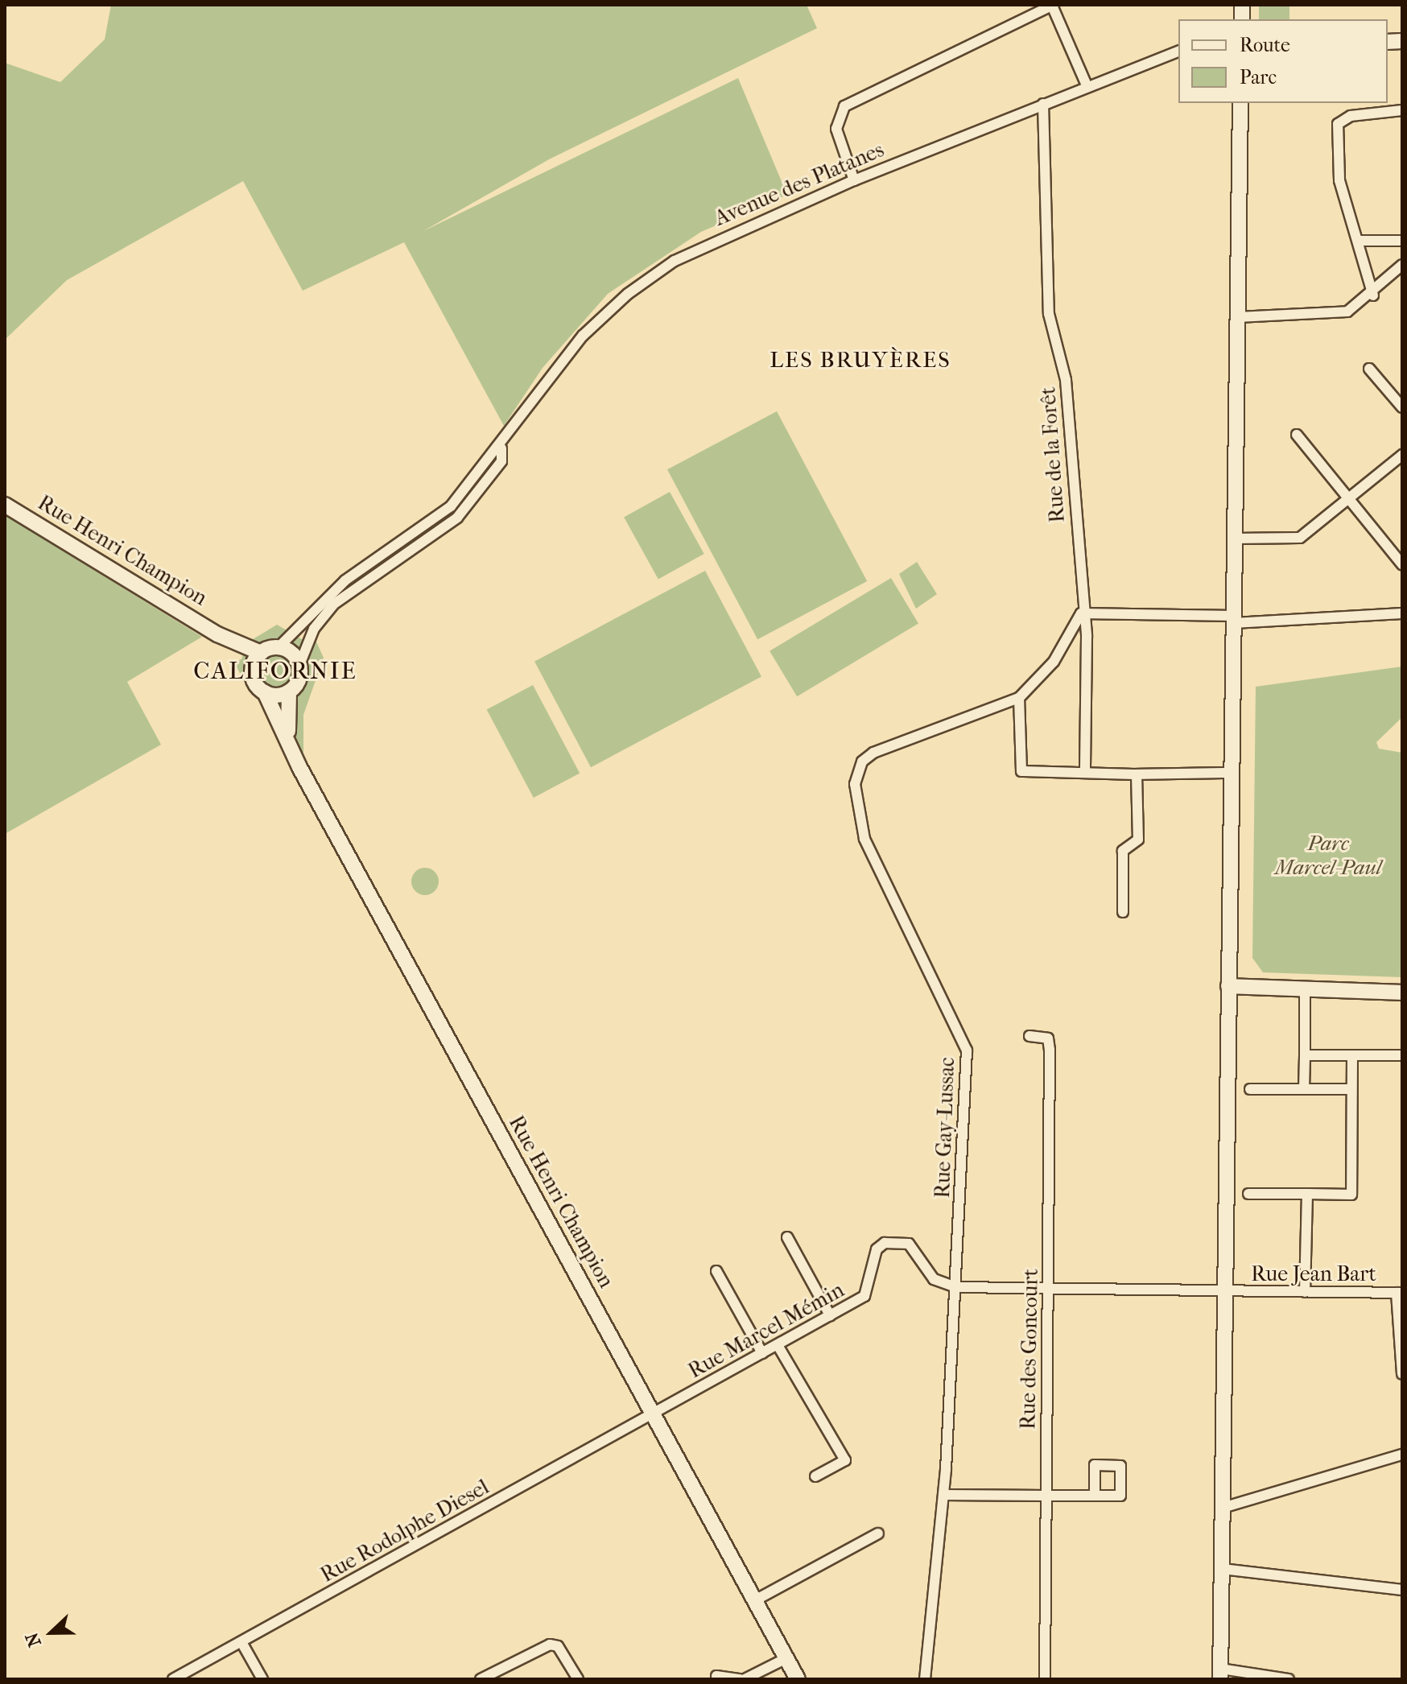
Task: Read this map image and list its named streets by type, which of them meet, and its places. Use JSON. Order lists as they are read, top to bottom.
{
  "streets": {
    "street": [
      "Avenue des Platanes",
      "Rue de la Forêt",
      "Rue Henri Champion",
      "Rue Gay-Lussac",
      "Rue Jean Bart",
      "Rue Marcel Mémin",
      "Rue des Goncourt",
      "Rue Rodolphe Diesel"
    ]
  },
  "crossings": [
    ["Avenue des Platanes", "Rue de la Forêt"],
    ["Avenue des Platanes", "Rue Henri Champion"],
    ["Rue de la Forêt", "Rue Gay-Lussac"],
    ["Rue Henri Champion", "Rue Marcel Mémin"],
    ["Rue Henri Champion", "Rue Rodolphe Diesel"],
    ["Rue Gay-Lussac", "Rue Jean Bart"],
    ["Rue Gay-Lussac", "Rue Marcel Mémin"],
    ["Rue Jean Bart", "Rue Marcel Mémin"],
    ["Rue Jean Bart", "Rue des Goncourt"],
    ["Rue Marcel Mémin", "Rue Rodolphe Diesel"]
  ],
  "districts": ["LES BRUYÈRES", "CALIFORNIE"],
  "parks": ["Parc Marcel-Paul"],
  "legend": ["Route", "Parc"],
  "north": "left"
}
